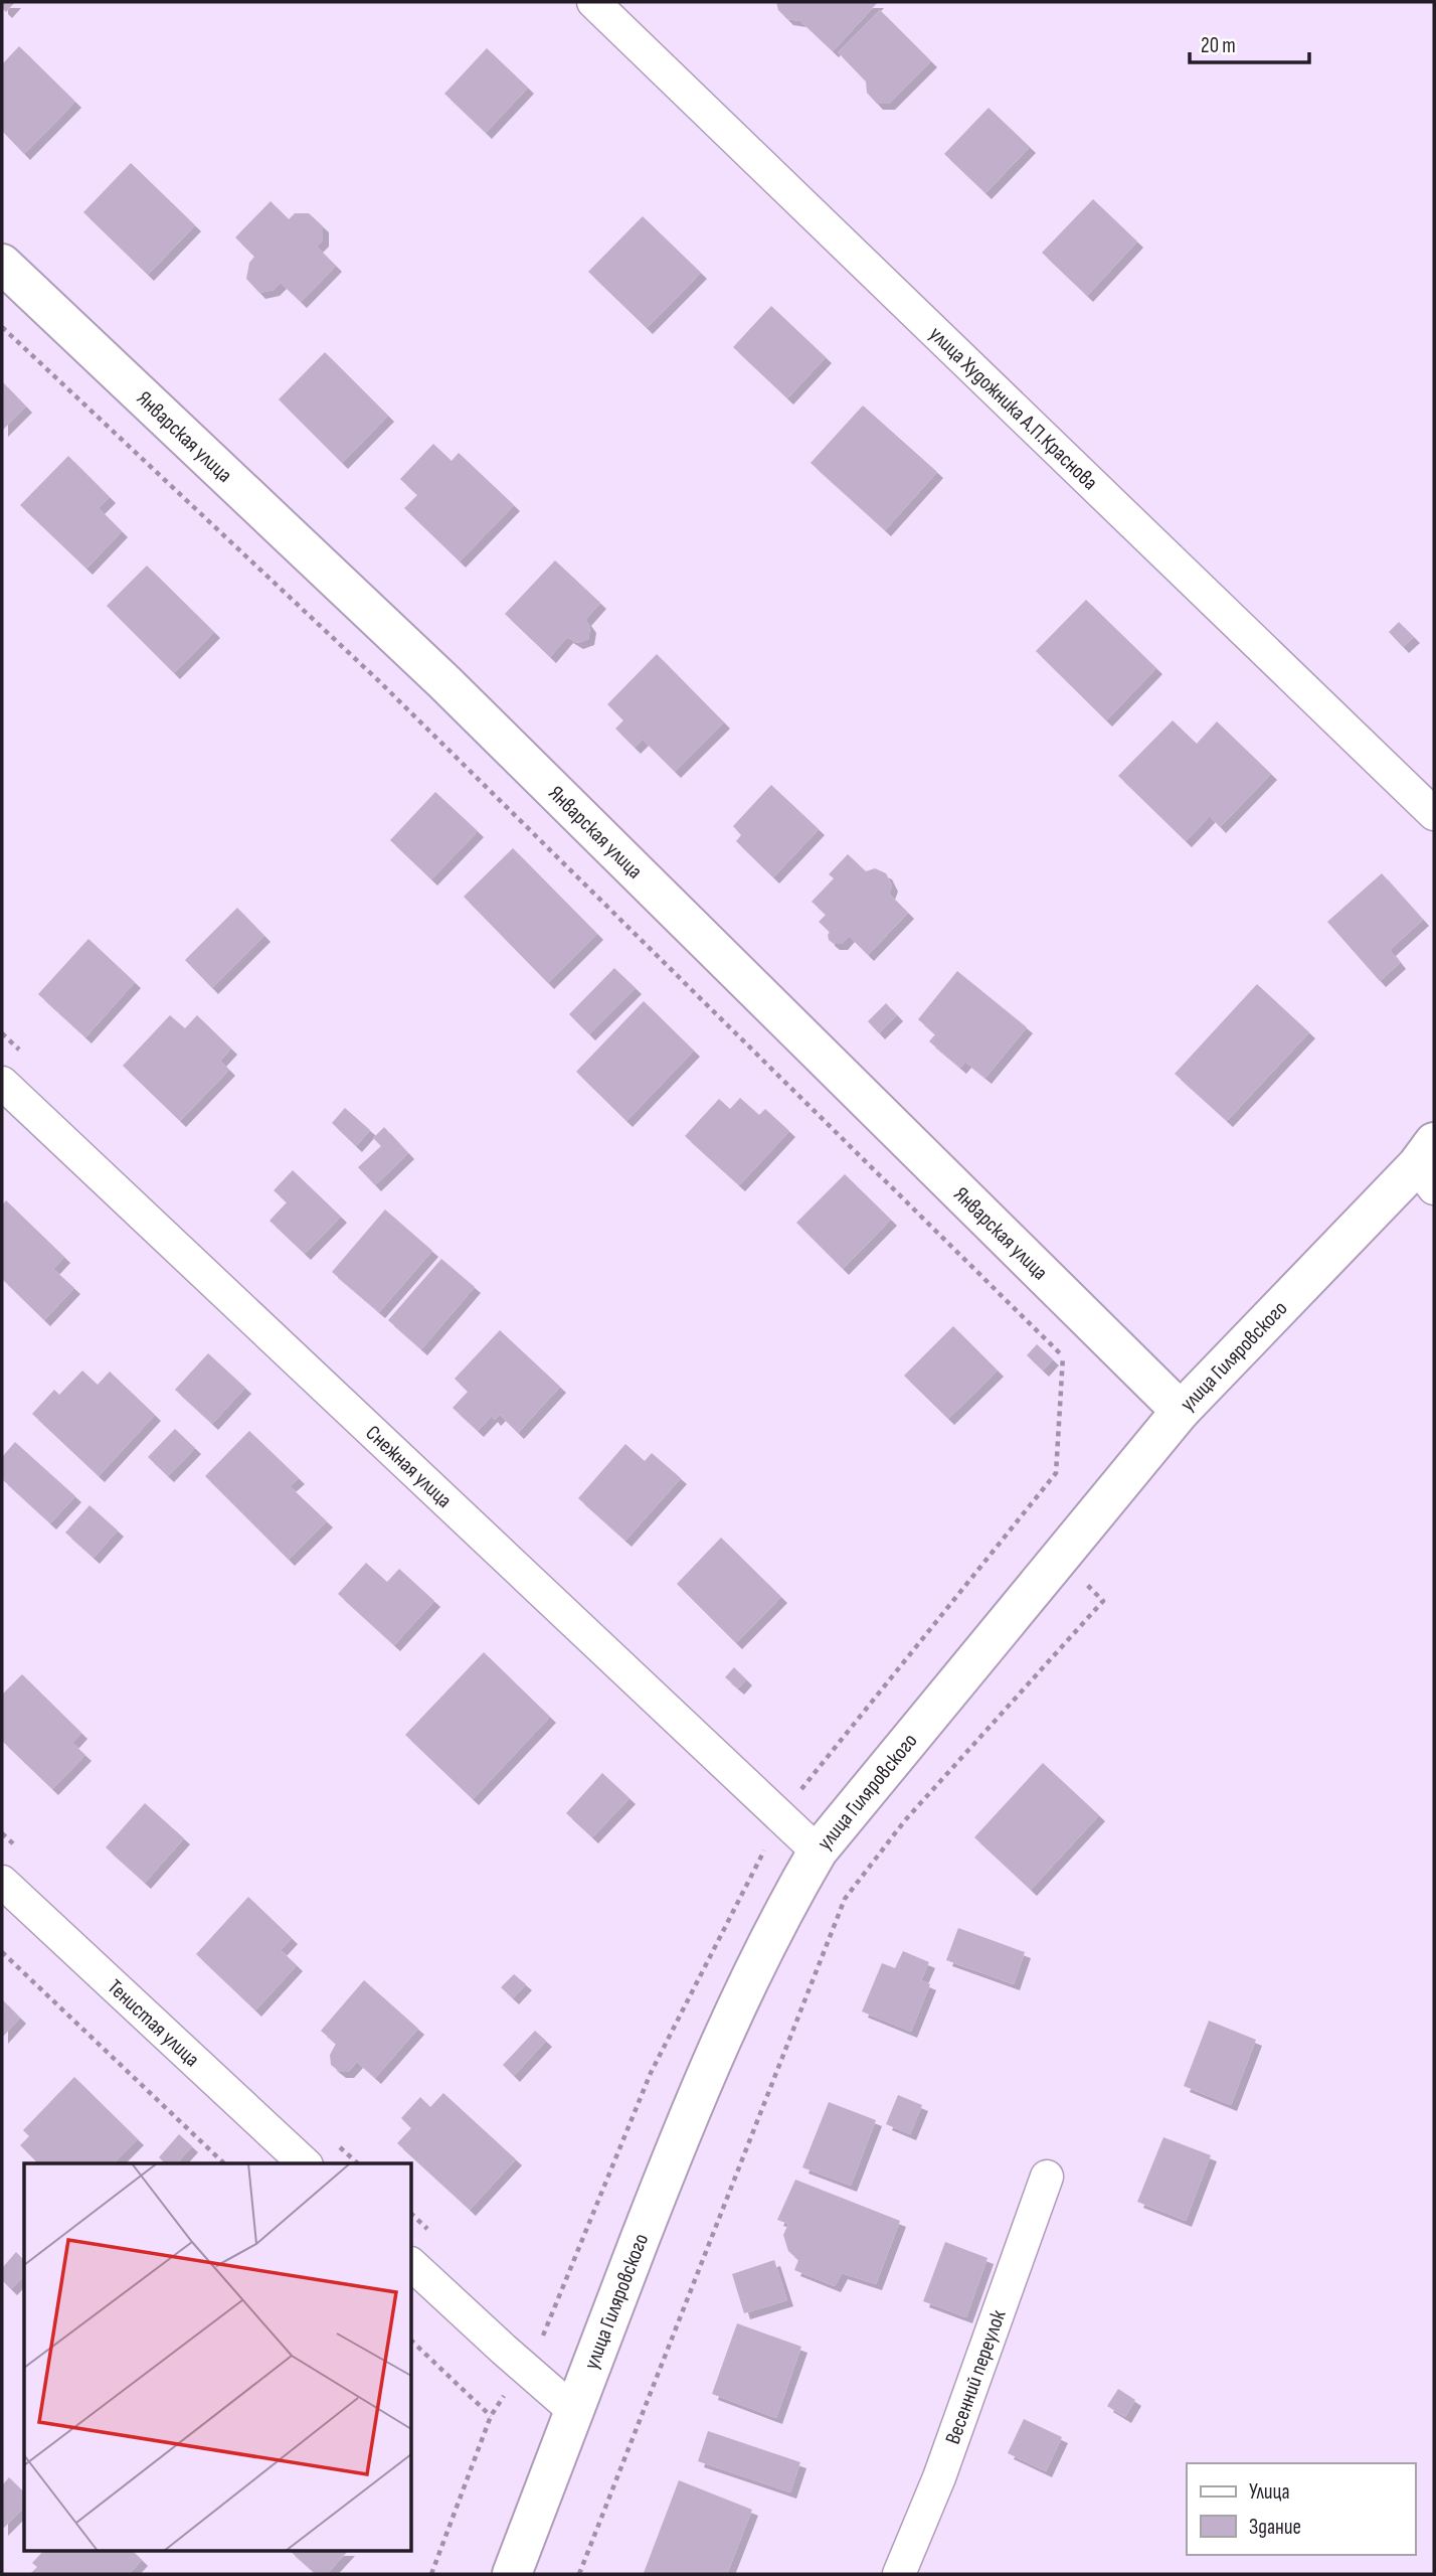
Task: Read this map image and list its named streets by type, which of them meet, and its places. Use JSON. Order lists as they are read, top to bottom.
{
  "streets": {
    "street": [
      "улица Художника А.П.Краснова",
      "Январская улица",
      "улица Гиляровского",
      "Снежная улица",
      "Тенистая улица",
      "Весенний переулок"
    ]
  },
  "crossings": [
    ["Январская улица", "улица Гиляровского"],
    ["улица Гиляровского", "Снежная улица"]
  ],
  "legend": ["Улица", "Здание"],
  "scale_bar": "20 m"
}
